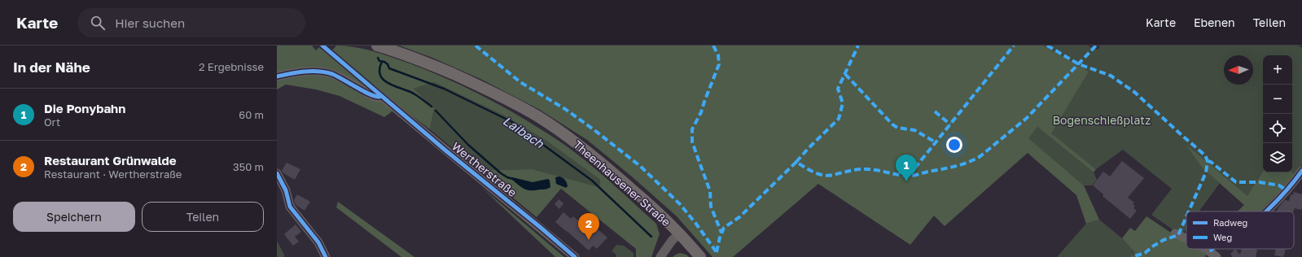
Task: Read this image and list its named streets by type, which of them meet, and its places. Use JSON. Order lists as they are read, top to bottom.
{
  "streets": {
    "main road": ["Theenhausener Straße"],
    "street": ["Wertherstraße"]
  },
  "water": ["Laibach"],
  "parks": ["Bogenschießplatz"],
  "legend": ["Radweg", "Weg"],
  "north": "left",
  "page": {
    "header": "Karte",
    "search": "Hier suchen",
    "nav": ["Karte", "Ebenen", "Teilen"],
    "heading": ["In der Nähe", "2 Ergebnisse"],
    "map_buttons": ["+", "−"],
    "list": [
      {
        "mark": "1",
        "name": "Die Ponybahn",
        "note": "Ort",
        "value": "60 m"
      },
      {
        "mark": "2",
        "name": "Restaurant Grünwalde",
        "note": "Restaurant · Wertherstraße",
        "value": "350 m"
      }
    ],
    "pins": ["1", "2"],
    "buttons": ["Speichern", "Teilen"]
  }
}
